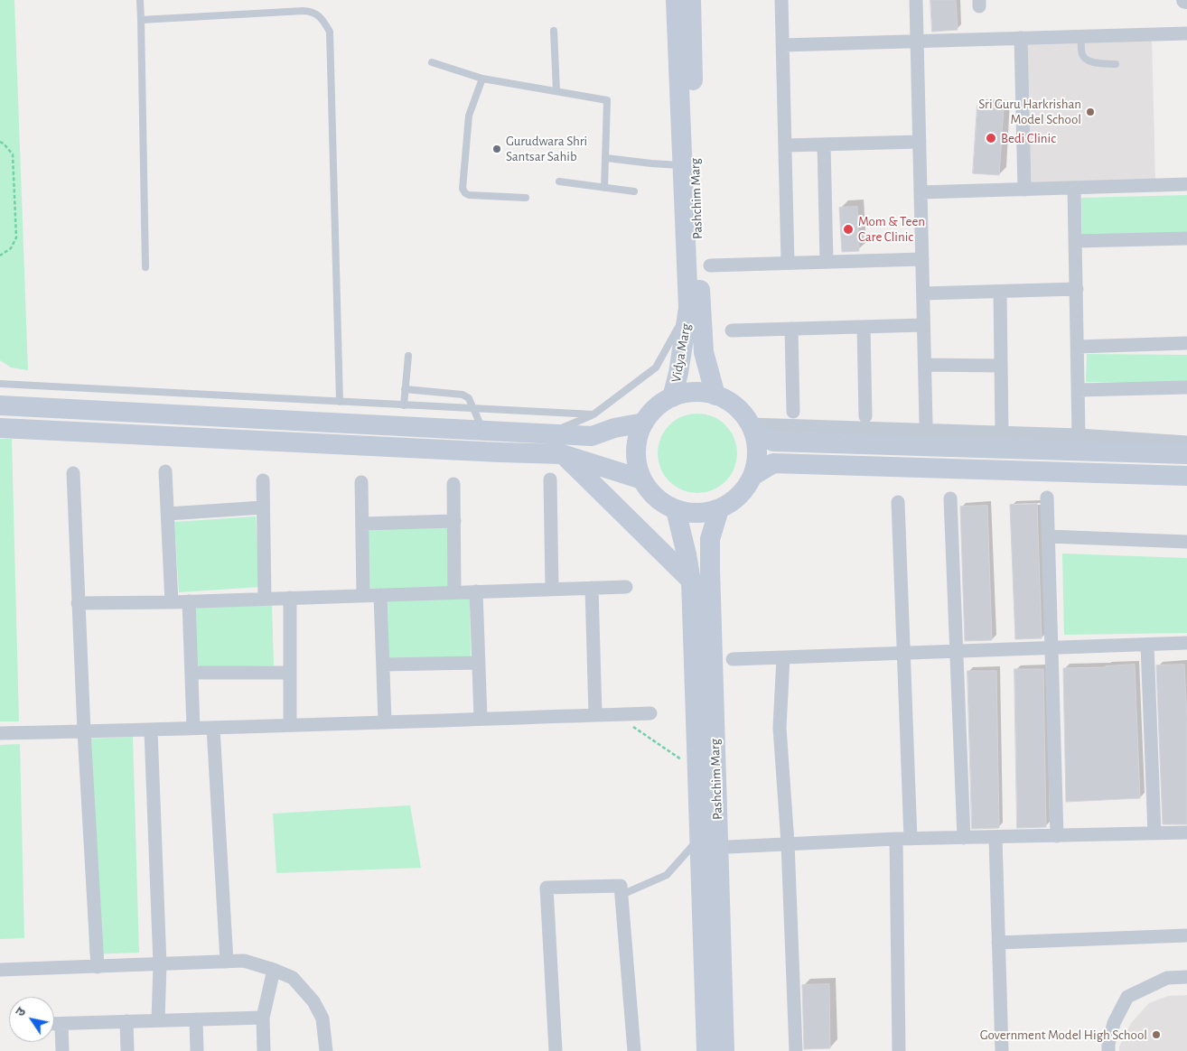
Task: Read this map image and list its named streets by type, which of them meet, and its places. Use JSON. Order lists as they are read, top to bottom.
{
  "streets": {
    "main road": ["Pashchim Marg", "Vidya Marg"]
  },
  "crossings": [
    ["Pashchim Marg", "Vidya Marg"]
  ],
  "places": [
    "Sri Guru Harkrishan Model School",
    "Bedi Clinic",
    "Gurudwara Shri Santsar Sahib",
    "Mom & Teen Care Clinic",
    "Government Model High School"
  ],
  "north": "top left"
}
